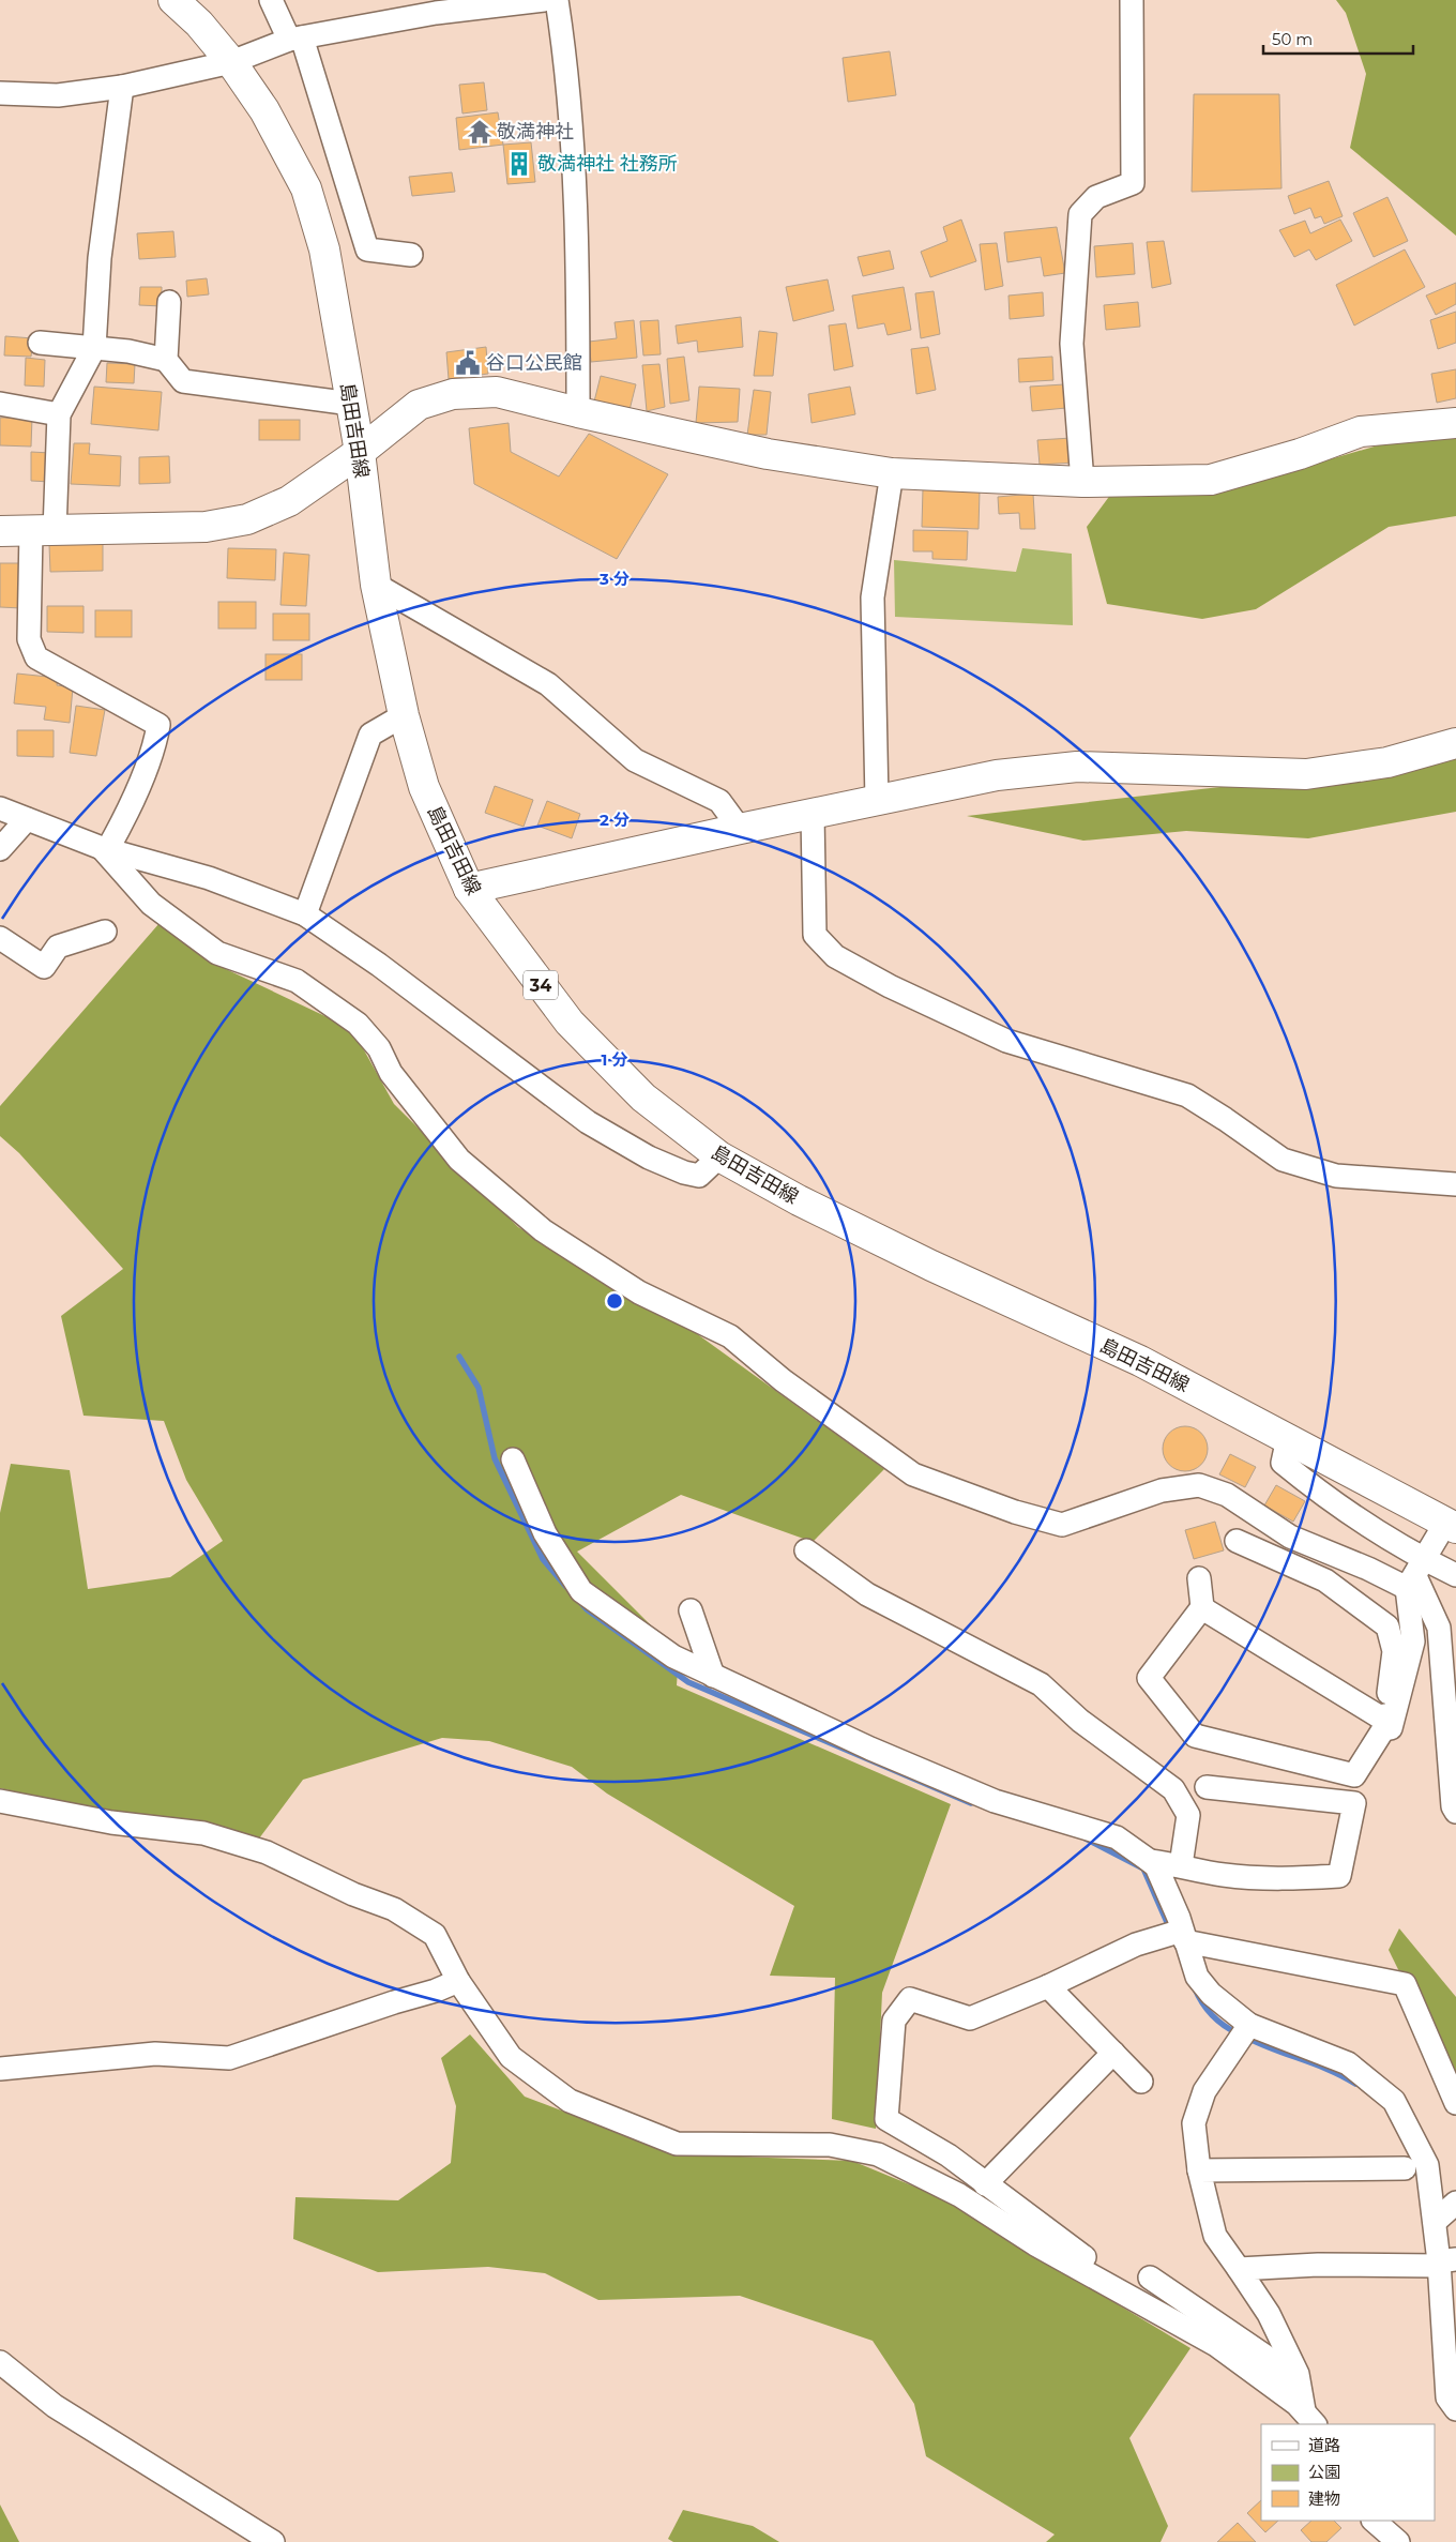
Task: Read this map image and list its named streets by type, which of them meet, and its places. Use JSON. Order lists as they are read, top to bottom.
{
  "streets": {
    "street": ["島田吉田線", "34"]
  },
  "places": {
    "temple": ["敬満神社"],
    "building": ["敬満神社 社務所"],
    "public building": ["谷口公民館"]
  },
  "legend": ["道路", "公園", "建物"],
  "scale_bar": "50 m",
  "rings": ["3 分", "2 分", "1 分"]
}
